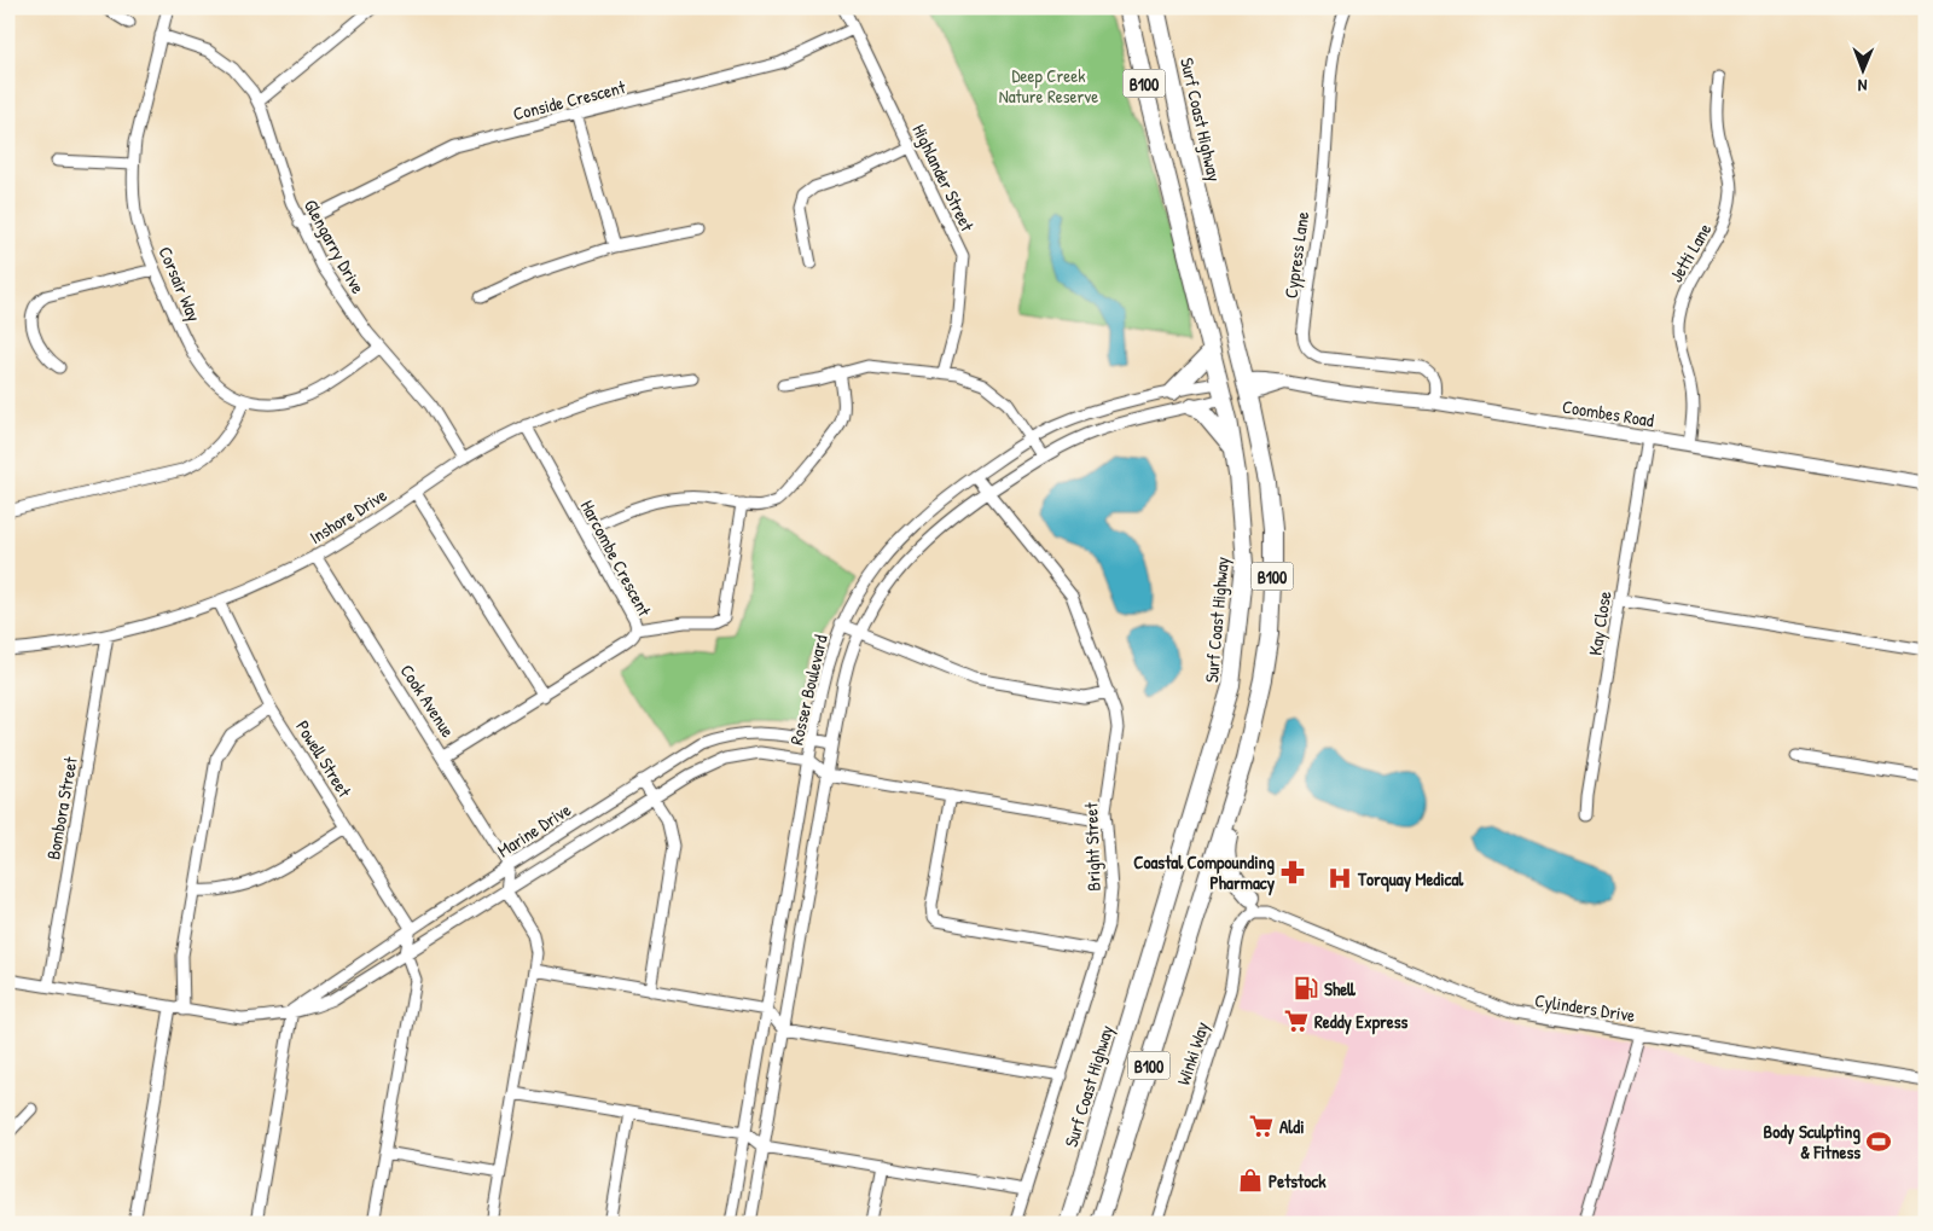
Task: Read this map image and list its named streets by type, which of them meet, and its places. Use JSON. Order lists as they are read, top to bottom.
{
  "streets": {
    "main road": ["B100", "Surf Coast Highway"],
    "street": [
      "Conside Crescent",
      "Highlander Street",
      "Glengarry Drive",
      "Jetti Lane",
      "Cypress Lane",
      "Corsair Way",
      "Coombes Road",
      "Inshore Drive",
      "Harcombe Crescent",
      "Kay Close",
      "Rosser Boulevard",
      "Cook Avenue",
      "Powell Street",
      "Bombora Street",
      "Marine Drive",
      "Bright Street",
      "Cylinders Drive",
      "Winki Way"
    ]
  },
  "crossings": [
    ["Conside Crescent", "Highlander Street"],
    ["Conside Crescent", "Glengarry Drive"],
    ["Surf Coast Highway", "Coombes Road"],
    ["Surf Coast Highway", "Rosser Boulevard"],
    ["Glengarry Drive", "Corsair Way"],
    ["Glengarry Drive", "Inshore Drive"],
    ["Jetti Lane", "Coombes Road"],
    ["Cypress Lane", "Coombes Road"],
    ["Coombes Road", "Kay Close"],
    ["Inshore Drive", "Harcombe Crescent"],
    ["Inshore Drive", "Cook Avenue"],
    ["Inshore Drive", "Powell Street"],
    ["Inshore Drive", "Bombora Street"],
    ["Harcombe Crescent", "Cook Avenue"],
    ["Rosser Boulevard", "Marine Drive"],
    ["Rosser Boulevard", "Bright Street"],
    ["Cook Avenue", "Marine Drive"],
    ["Powell Street", "Marine Drive"],
    ["Bombora Street", "Marine Drive"],
    ["Cylinders Drive", "Winki Way"]
  ],
  "parks": ["Deep Creek Nature Reserve"],
  "places": {
    "pharmacy": ["Coastal Compounding Pharmacy"],
    "hospital": ["Torquay Medical"],
    "fuel station": ["Shell"],
    "supermarket": ["Reddy Express", "Aldi"],
    "sports": ["Body Sculpting & Fitness"],
    "shop": ["Petstock"]
  },
  "north": "bottom"
}
